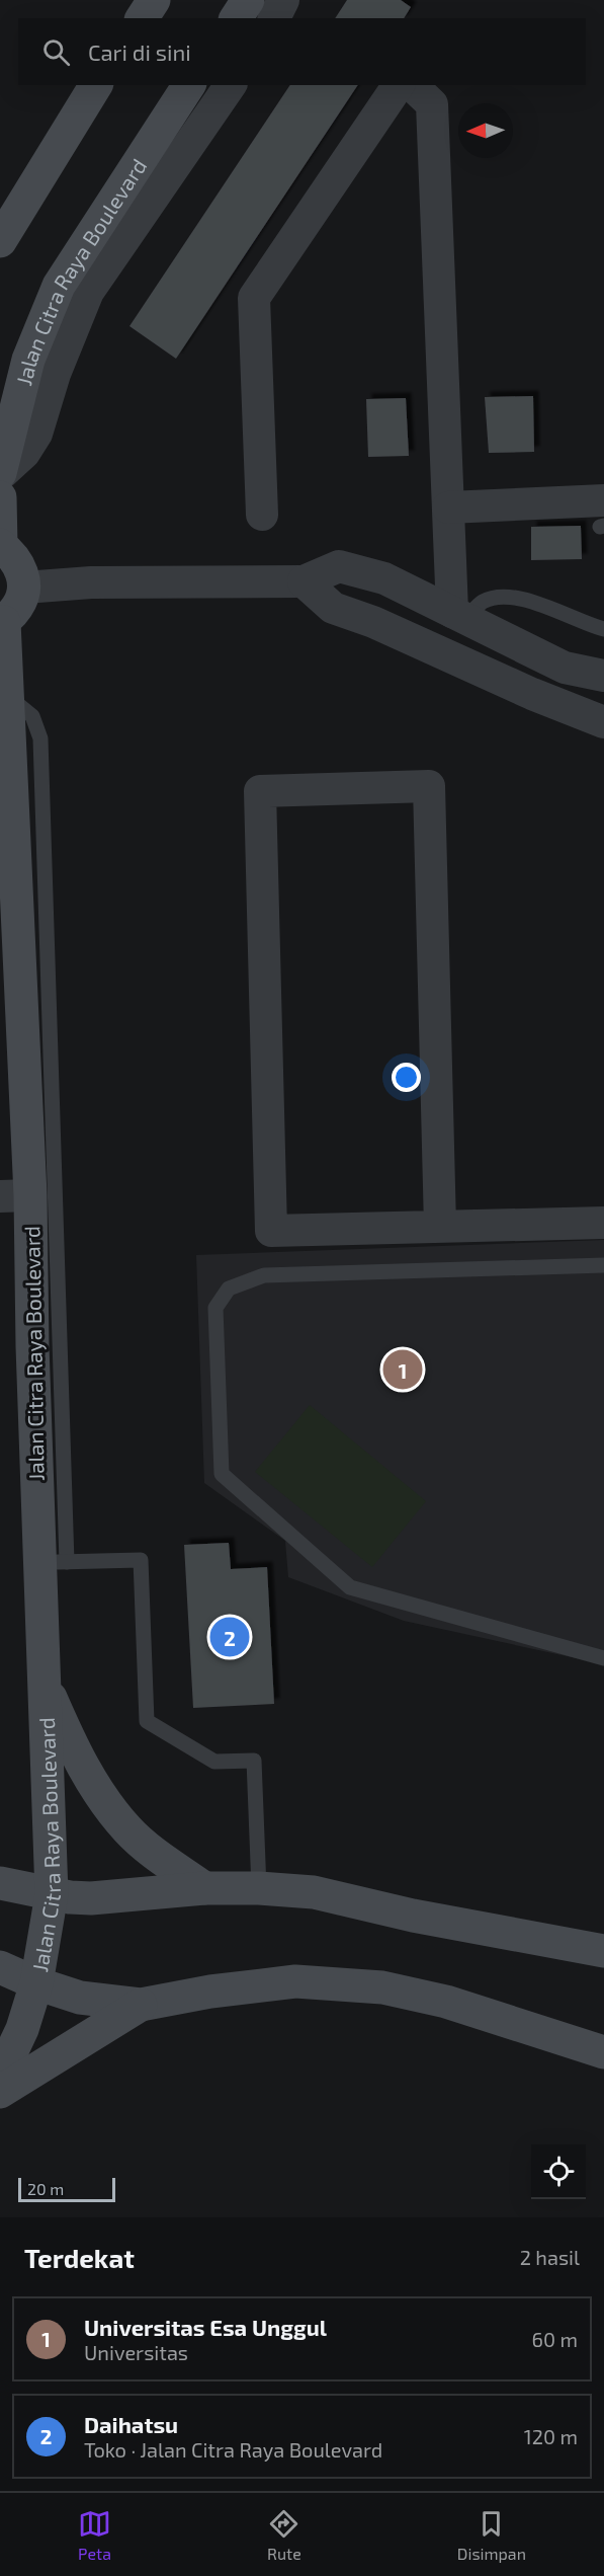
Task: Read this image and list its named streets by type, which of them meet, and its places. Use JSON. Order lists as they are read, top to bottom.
{
  "streets": {
    "main road": ["Jalan Citra Raya Boulevard"]
  },
  "scale_bar": "20 m",
  "north": "left",
  "page": {
    "search": "Cari di sini",
    "pins": ["1", "2"],
    "scale": "20 m",
    "heading": ["Terdekat", "2 hasil"],
    "list": [
      {
        "mark": "1",
        "name": "Universitas Esa Unggul",
        "note": "Universitas",
        "value": "60 m"
      },
      {
        "mark": "2",
        "name": "Daihatsu",
        "note": "Toko · Jalan Citra Raya Boulevard",
        "value": "120 m"
      }
    ],
    "nav": ["Peta", "Rute", "Disimpan"]
  }
}
